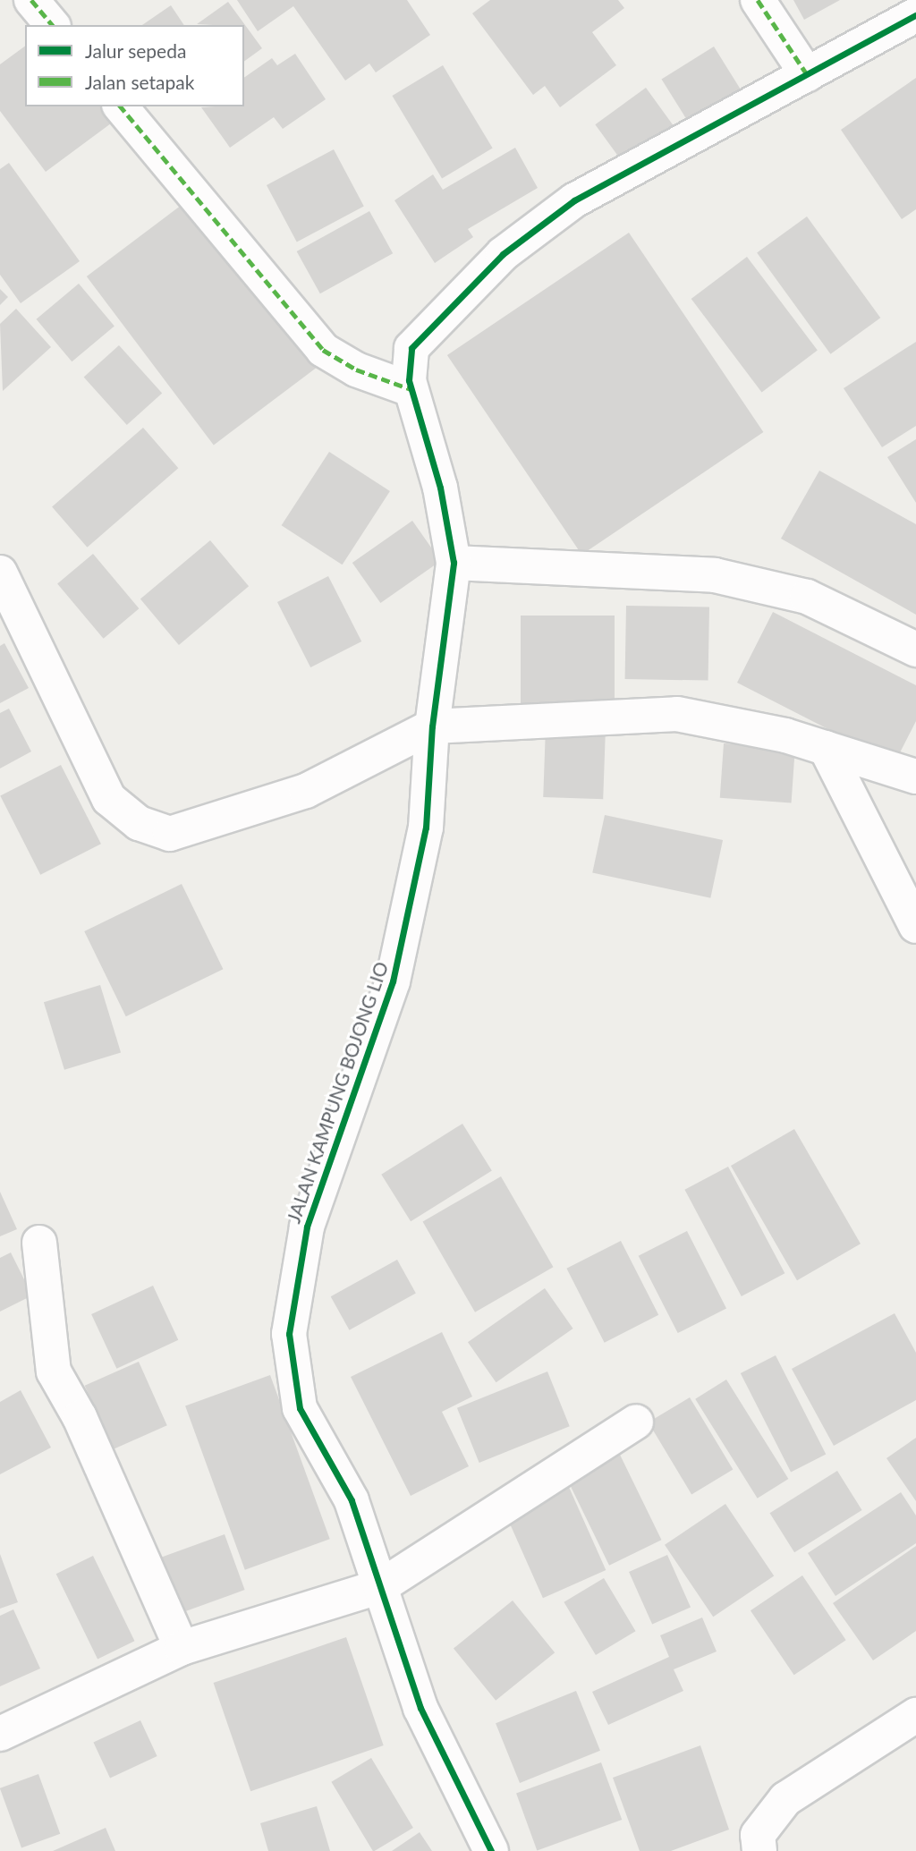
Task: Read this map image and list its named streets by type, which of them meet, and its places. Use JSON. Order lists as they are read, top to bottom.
{
  "streets": {
    "street": ["JALAN KAMPUNG BOJONG LIO"]
  },
  "legend": ["Jalur sepeda", "Jalan setapak"]
}
